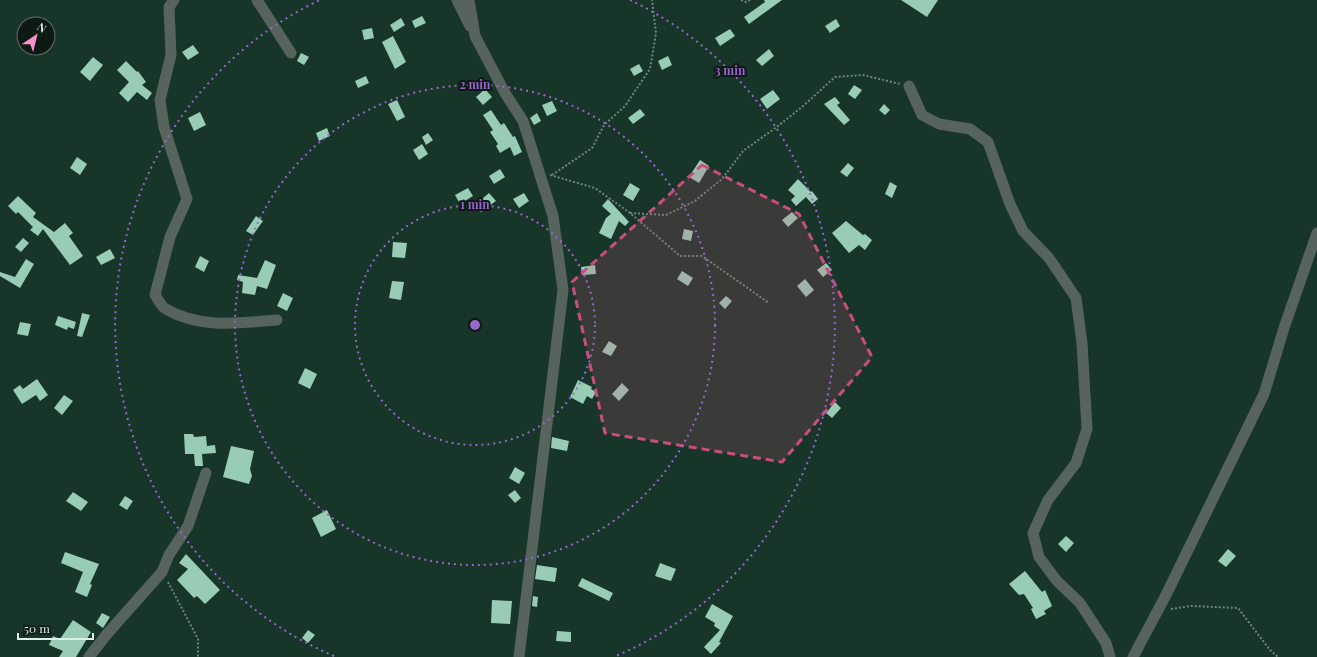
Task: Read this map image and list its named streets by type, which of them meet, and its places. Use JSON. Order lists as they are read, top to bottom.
{
  "scale_bar": "50 m",
  "north": "top right",
  "rings": ["3 min", "2 min", "1 min"]
}
